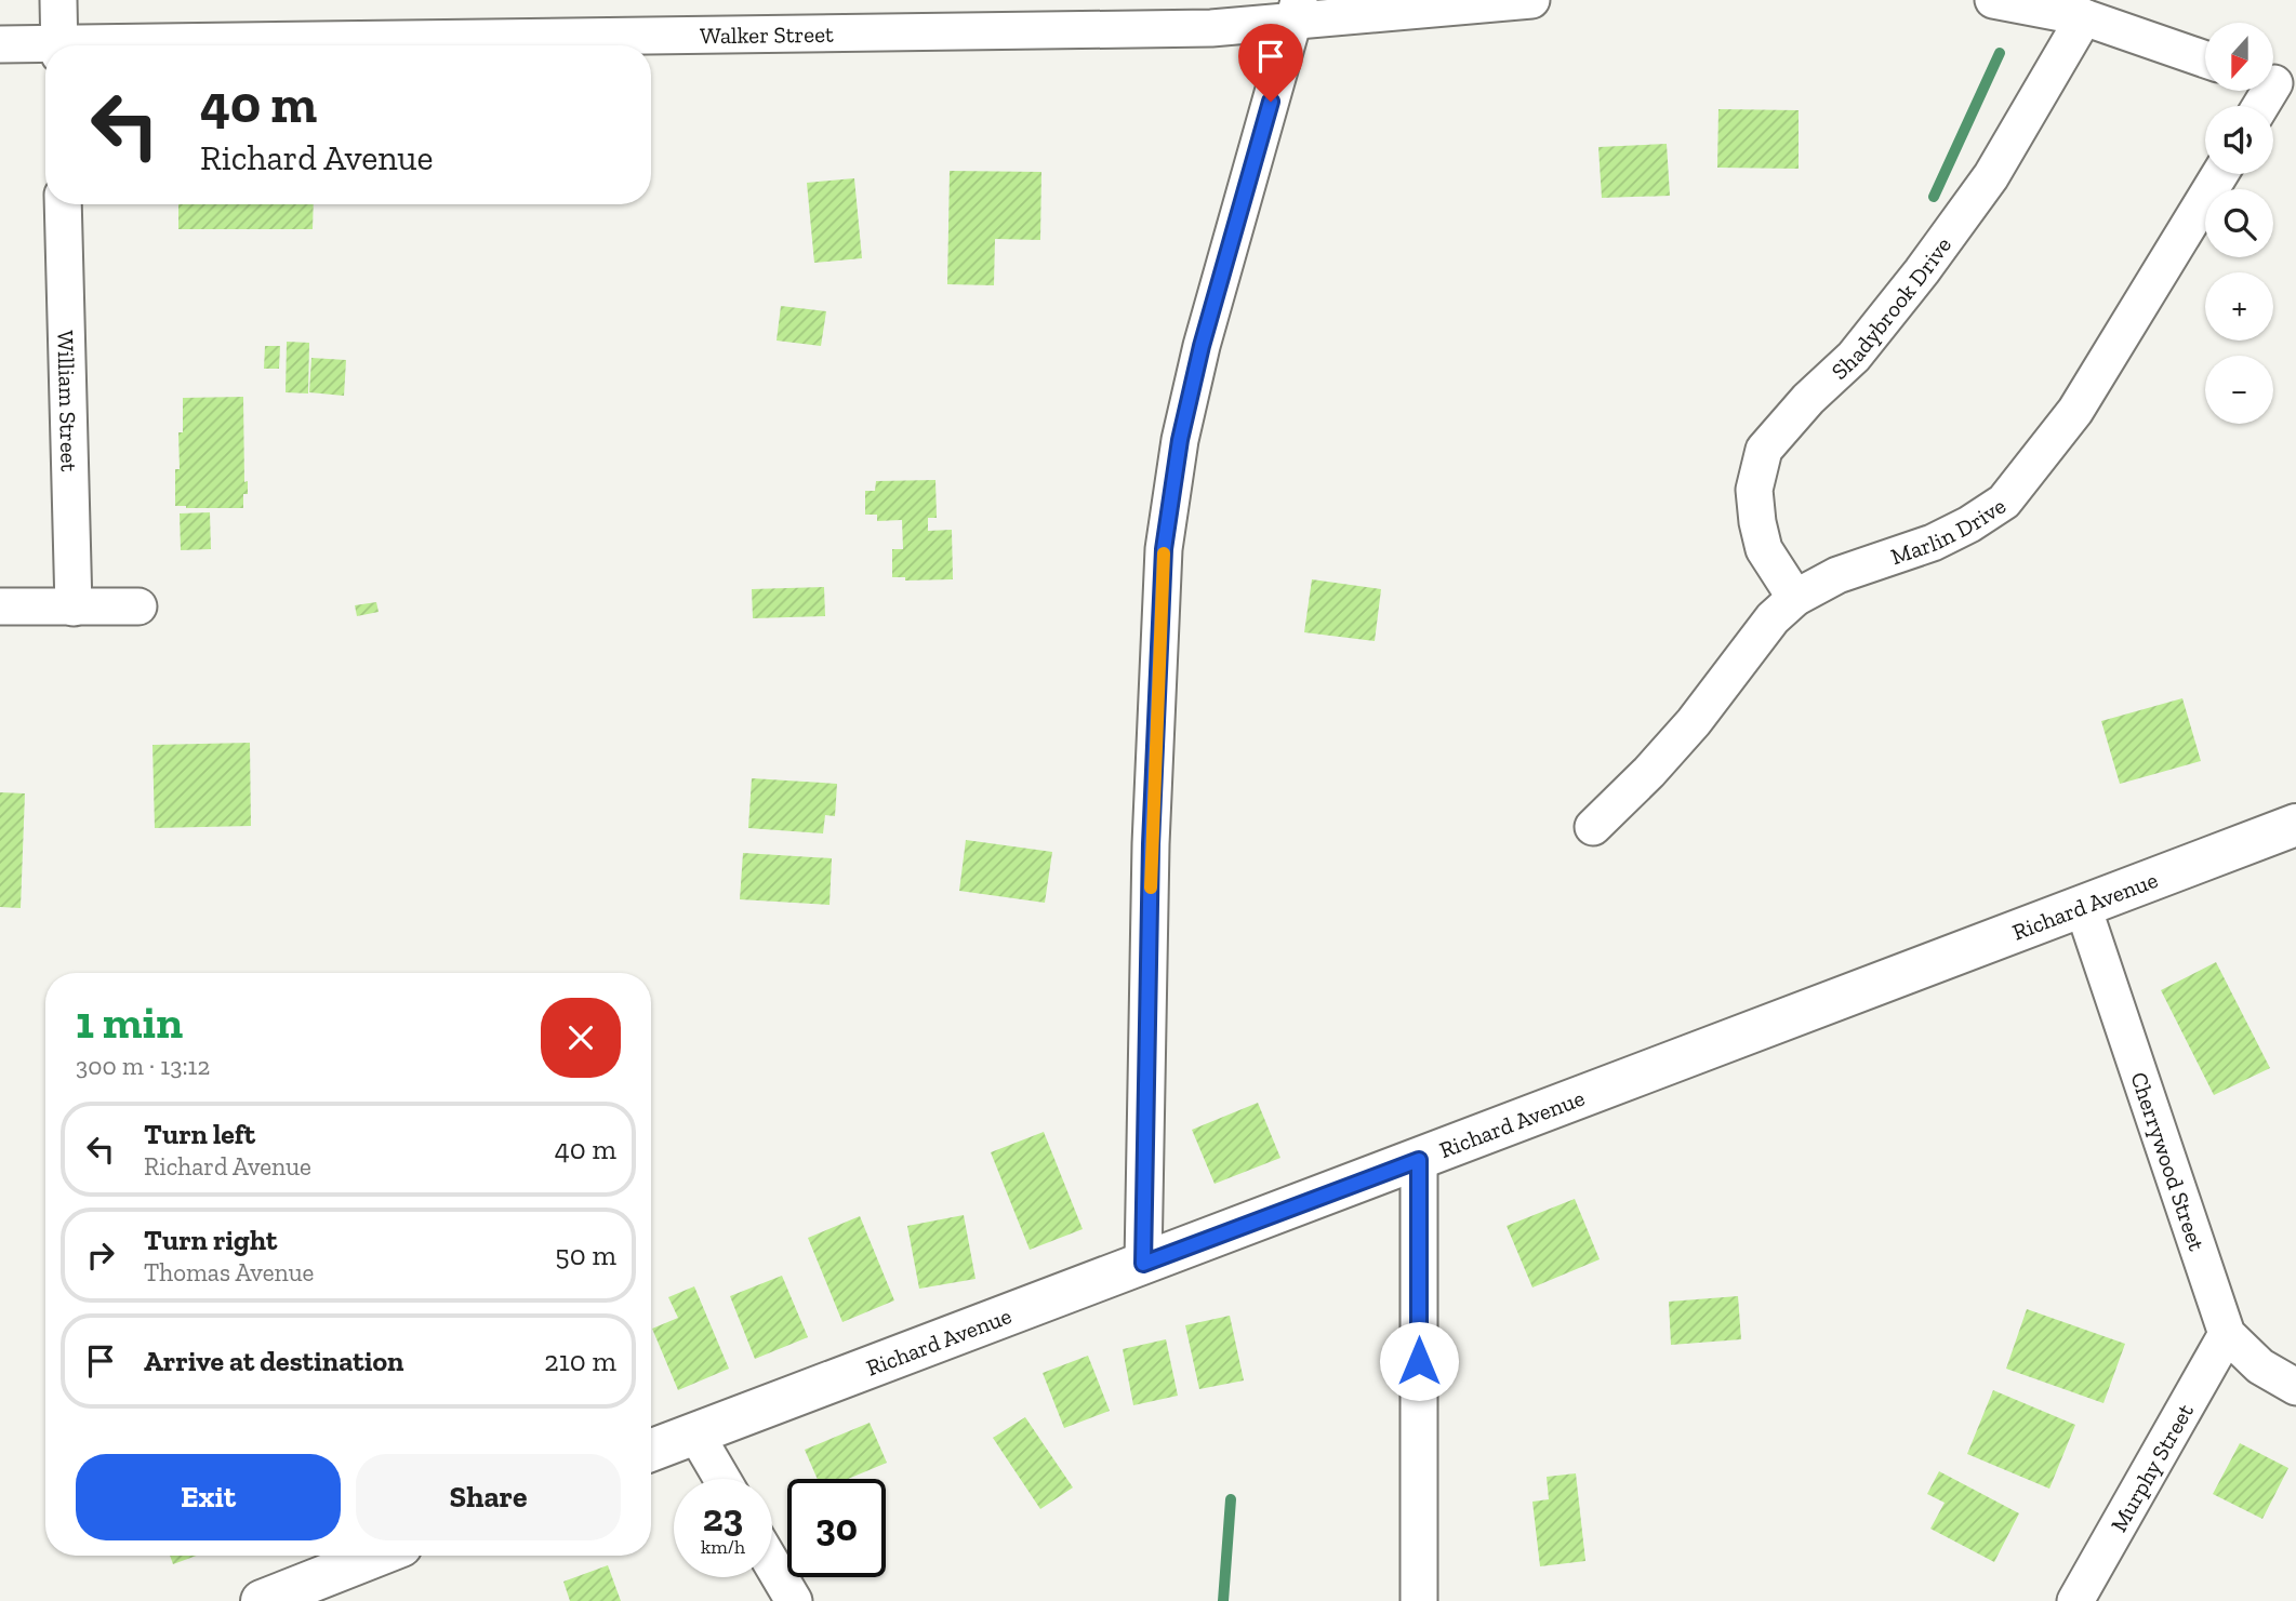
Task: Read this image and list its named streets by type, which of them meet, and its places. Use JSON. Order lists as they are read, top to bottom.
{
  "streets": {
    "street": [
      "Walker Street",
      "Shadybrook Drive",
      "William Street",
      "Marlin Drive",
      "Richard Avenue",
      "Cherrywood Street",
      "Murphy Street"
    ]
  },
  "crossings": [
    ["Shadybrook Drive", "Marlin Drive"],
    ["Richard Avenue", "Cherrywood Street"],
    ["Cherrywood Street", "Murphy Street"]
  ],
  "north": "bottom",
  "page": {
    "map_buttons": ["+", "−"],
    "turn": ["40 m", "Richard Avenue"],
    "heading": ["1 min", "300 m · 13:12"],
    "list": [
      {
        "name": "Turn left",
        "note": "Richard Avenue",
        "value": "40 m"
      },
      {
        "name": "Turn right",
        "note": "Thomas Avenue",
        "value": "50 m"
      },
      {
        "name": "Arrive at destination",
        "value": "210 m"
      }
    ],
    "buttons": ["Exit", "Share"],
    "speed": "23 km/h",
    "limit": "30"
  }
}
